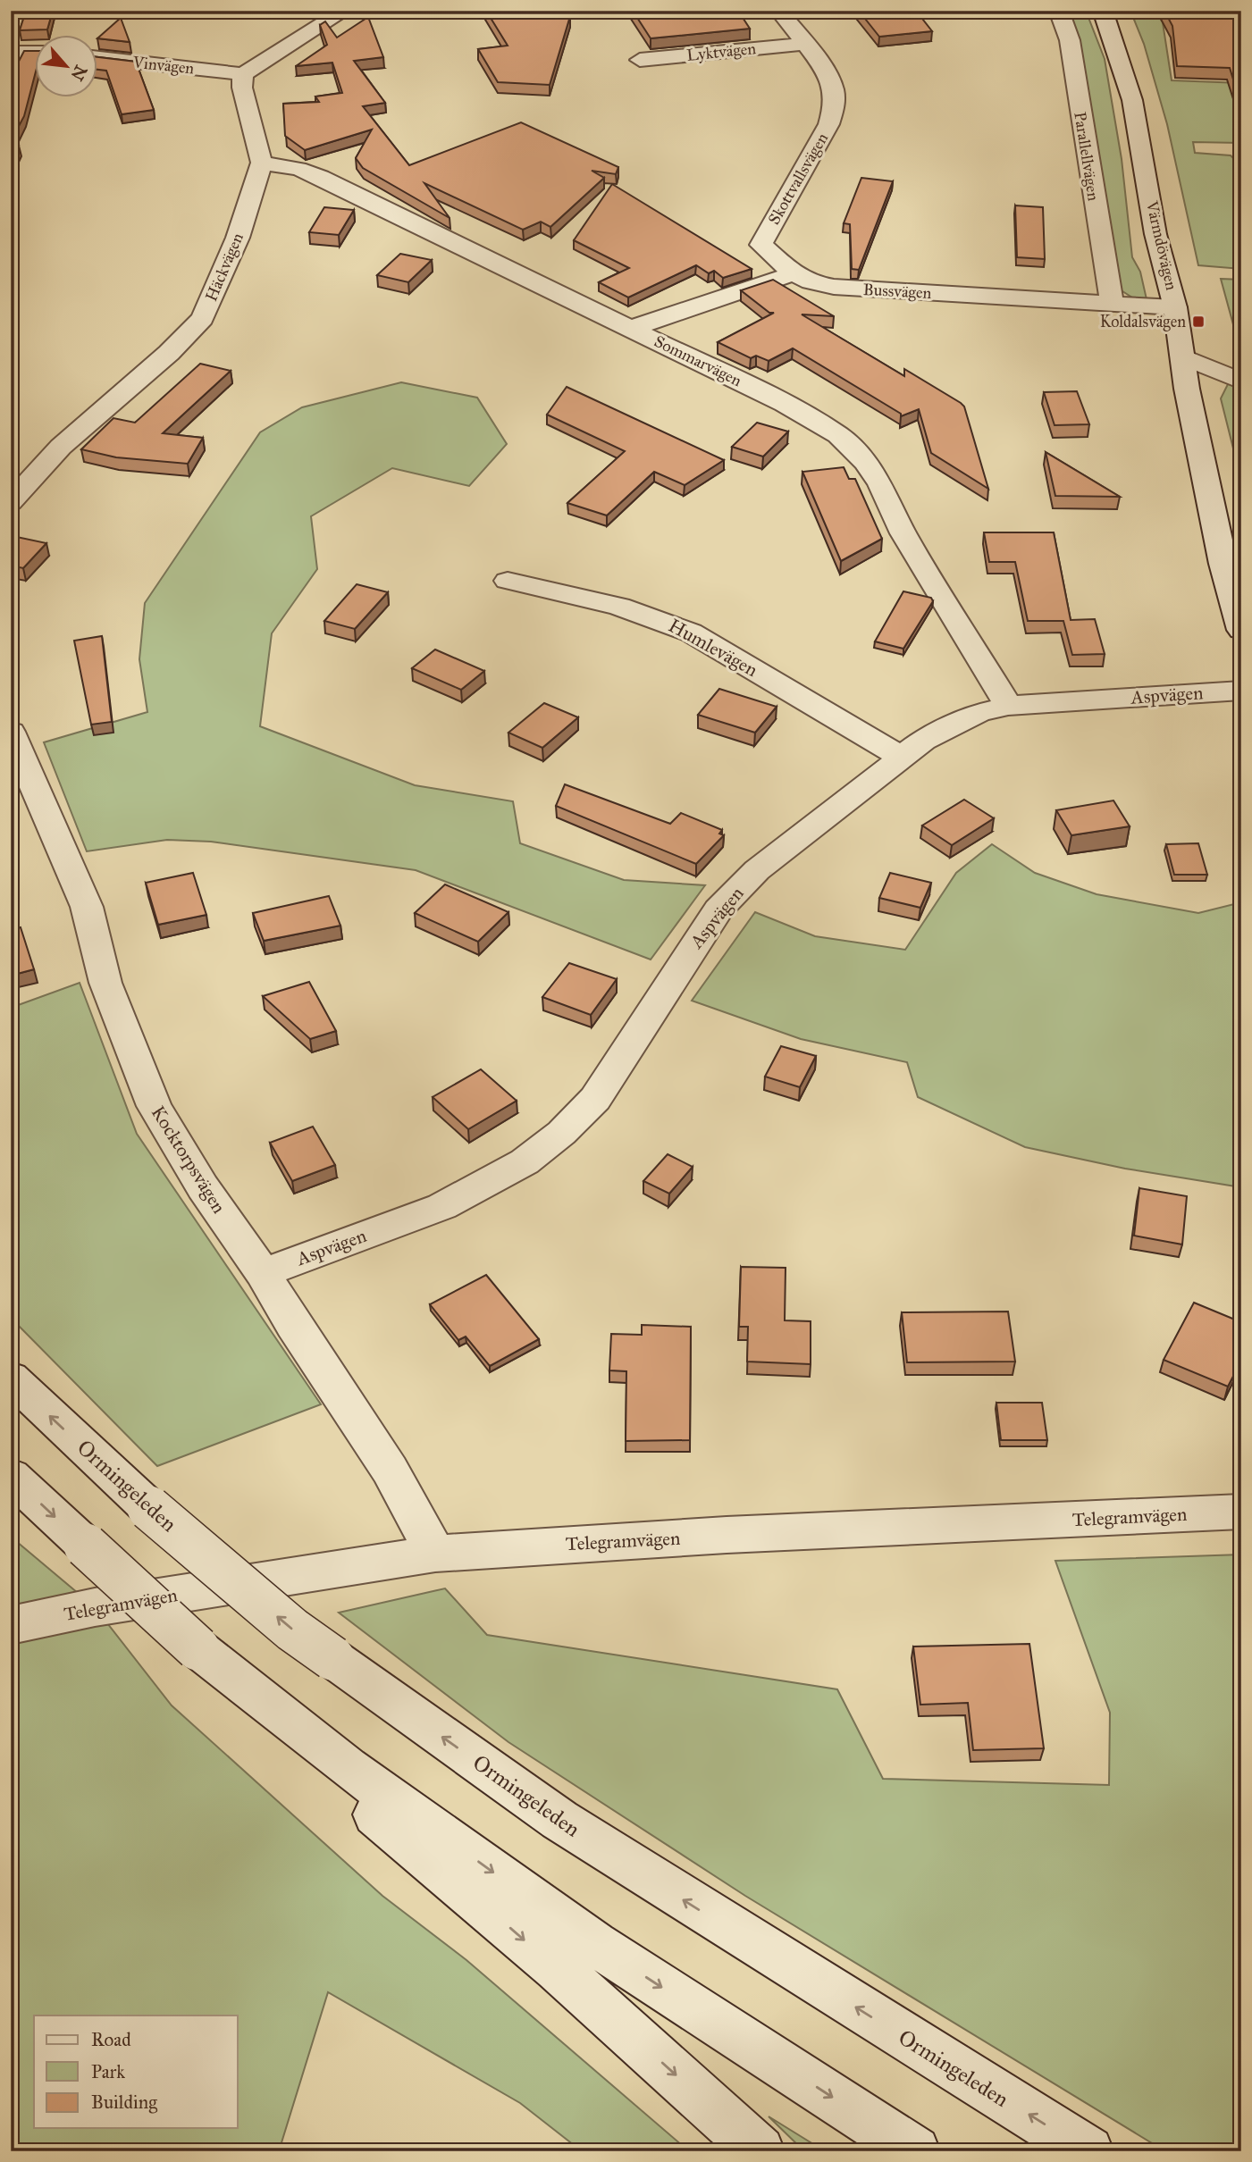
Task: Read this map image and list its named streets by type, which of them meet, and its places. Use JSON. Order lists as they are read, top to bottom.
{
  "streets": {
    "street": [
      "Lyktvägen",
      "Vinvägen",
      "Parallellvägen",
      "Skottvallsvägen",
      "Värmdövägen",
      "Häckvägen",
      "Bussvägen",
      "Sommarvägen",
      "Humlevägen",
      "Aspvägen",
      "Kocktorpsvägen",
      "Ormingeleden",
      "Telegramvägen"
    ]
  },
  "crossings": [
    ["Lyktvägen", "Skottvallsvägen"],
    ["Parallellvägen", "Bussvägen"],
    ["Skottvallsvägen", "Bussvägen"],
    ["Värmdövägen", "Bussvägen"],
    ["Häckvägen", "Sommarvägen"],
    ["Sommarvägen", "Aspvägen"],
    ["Humlevägen", "Aspvägen"],
    ["Aspvägen", "Kocktorpsvägen"],
    ["Kocktorpsvägen", "Telegramvägen"]
  ],
  "places": {
    "transit": ["Koldalsvägen"]
  },
  "legend": ["Road", "Park", "Building"],
  "north": "bottom right"
}
